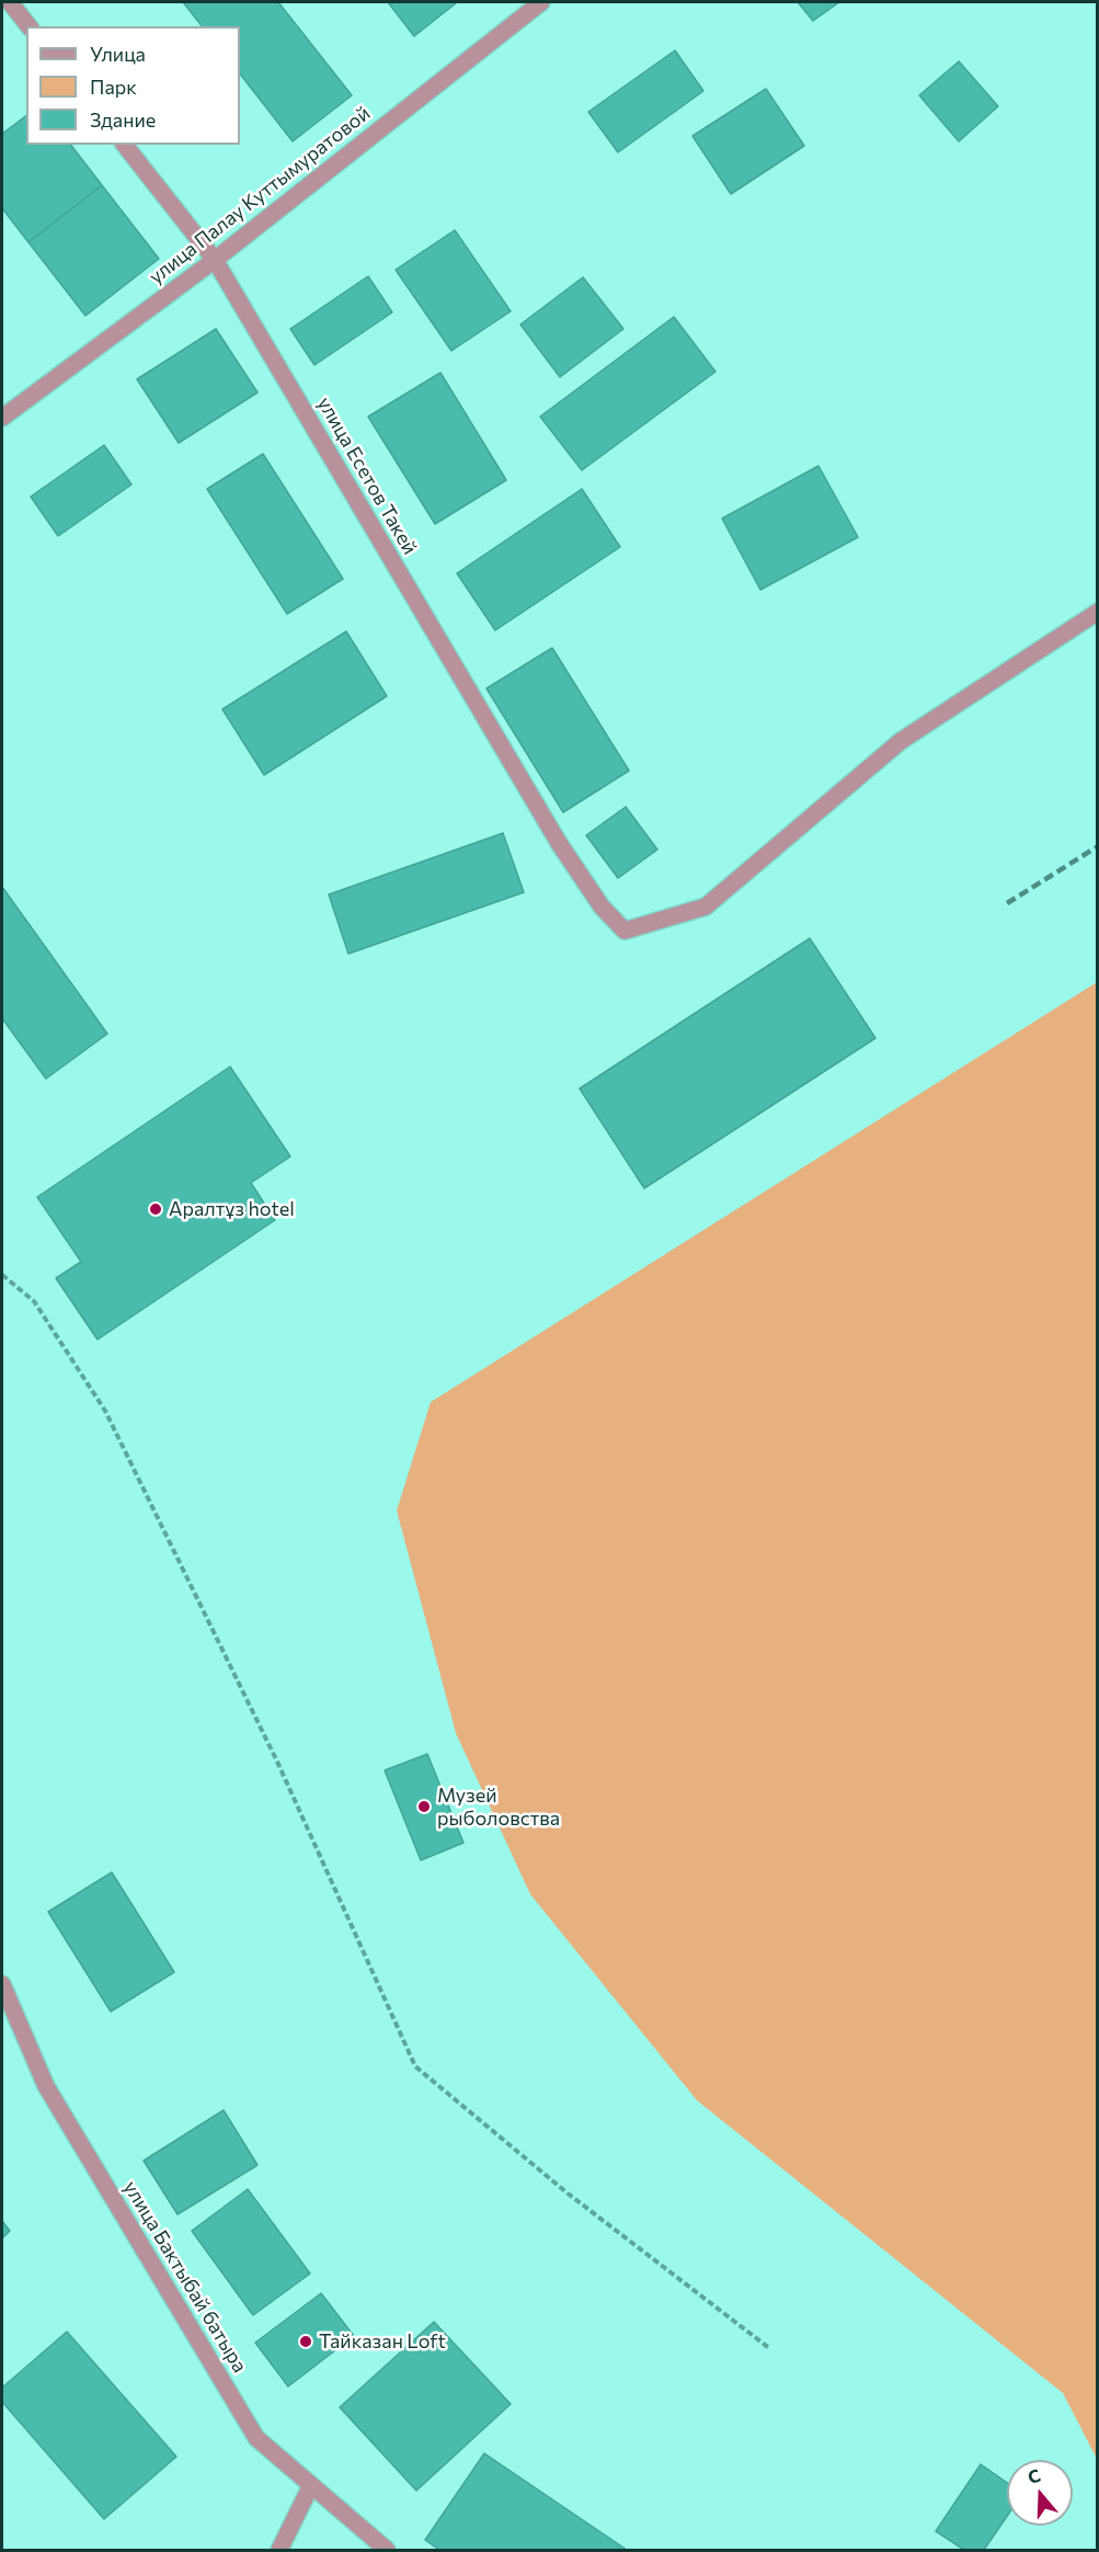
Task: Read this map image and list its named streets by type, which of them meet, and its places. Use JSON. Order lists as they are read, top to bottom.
{
  "streets": {
    "street": ["улица Палау Куттымуратовой", "улица Есетов Такей", "улица Бактыбай батыра"]
  },
  "crossings": [
    ["улица Палау Куттымуратовой", "улица Есетов Такей"]
  ],
  "places": ["Аралтұз hotel", "Музей рыболовства", "Тайказан Loft"],
  "legend": ["Улица", "Парк", "Здание"],
  "north": "top"
}
